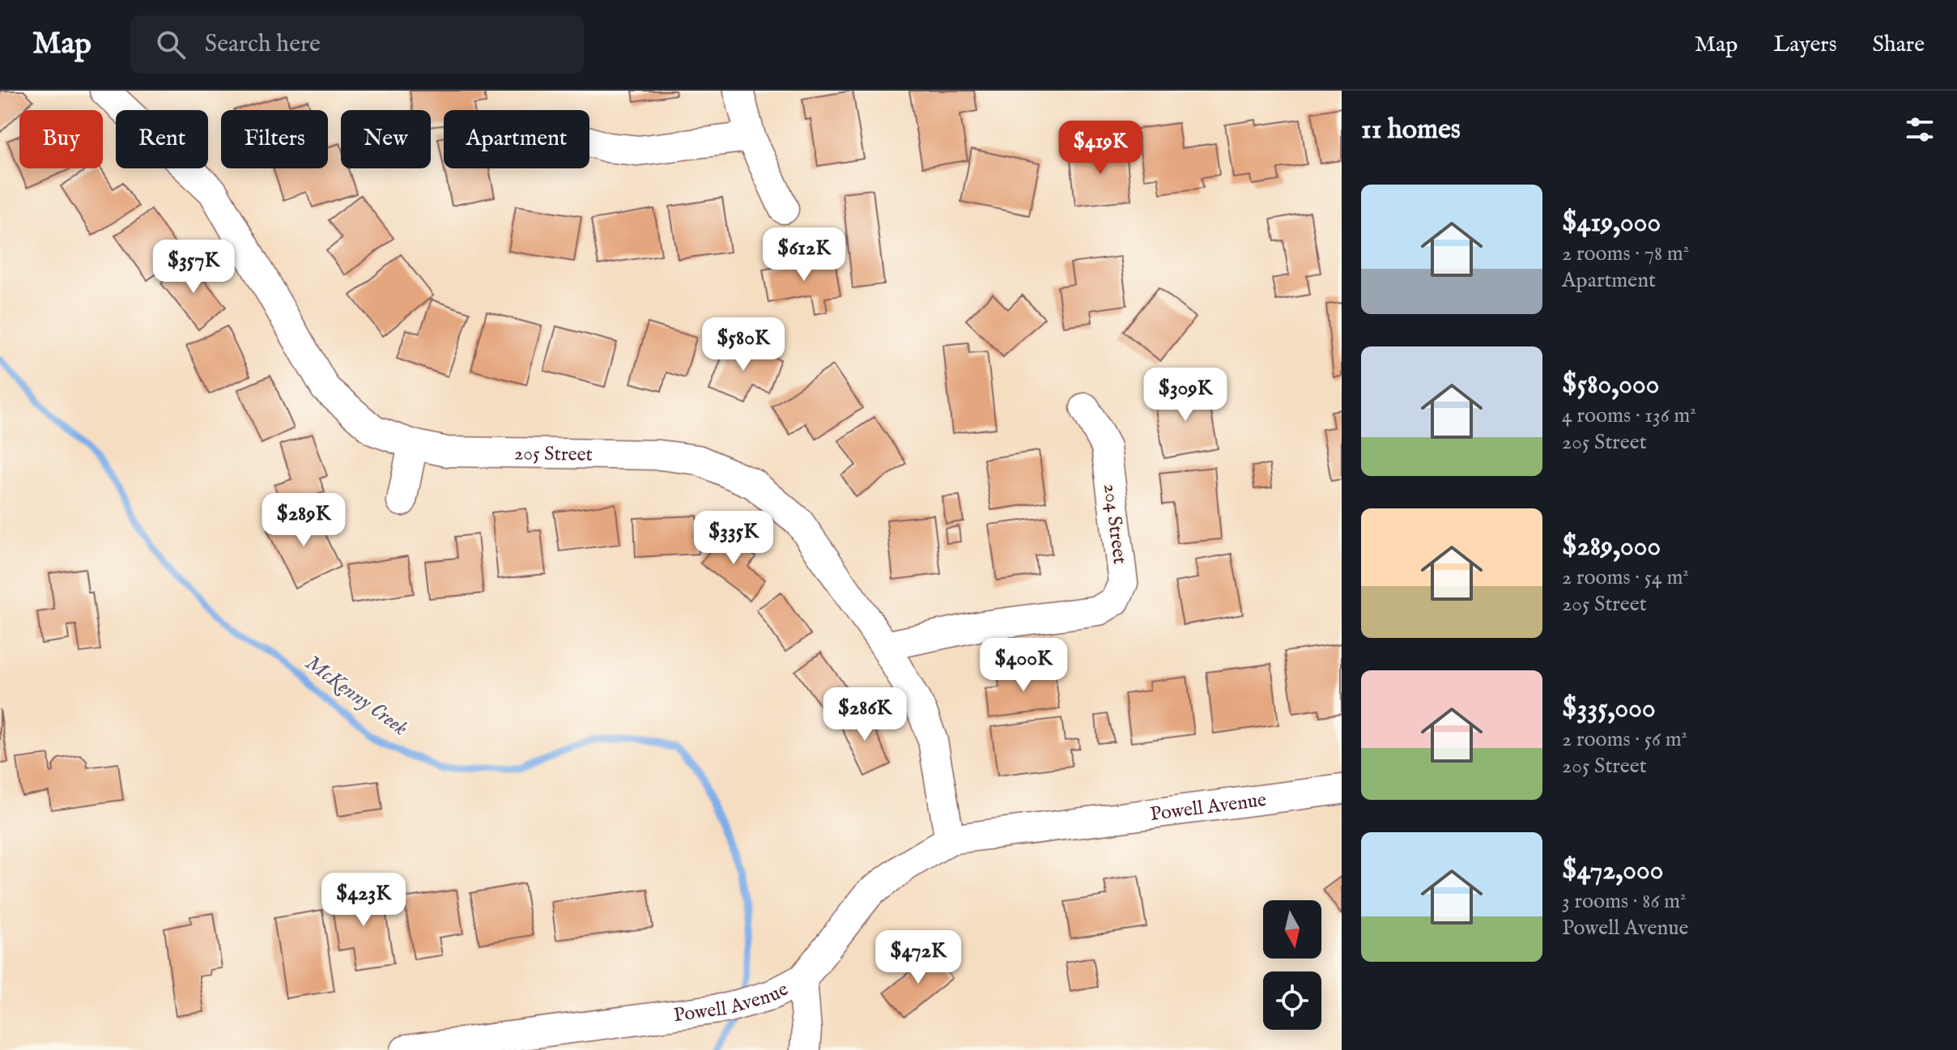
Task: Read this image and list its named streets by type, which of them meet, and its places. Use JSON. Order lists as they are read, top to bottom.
{
  "streets": {
    "street": ["205 Street", "204 Street", "Powell Avenue"]
  },
  "crossings": [
    ["205 Street", "204 Street"],
    ["205 Street", "Powell Avenue"]
  ],
  "water": ["McKenny Creek"],
  "north": "bottom",
  "page": {
    "header": "Map",
    "search": "Search here",
    "nav": ["Map", "Layers", "Share"],
    "heading": "11 homes",
    "chip": [
      "Buy",
      "Rent",
      "Filters",
      "New",
      "Apartment"
    ],
    "price": [
      "$419K",
      "$612K",
      "$357K",
      "$580K",
      "$309K",
      "$289K",
      "$335K",
      "$400K",
      "$286K",
      "$423K",
      "$472K"
    ],
    "list": [
      {
        "name": "$419,000",
        "note": "2 rooms · 78 m² · Apartment"
      },
      {
        "name": "$580,000",
        "note": "4 rooms · 136 m² · 205 Street"
      },
      {
        "name": "$289,000",
        "note": "2 rooms · 54 m² · 205 Street"
      },
      {
        "name": "$335,000",
        "note": "2 rooms · 56 m² · 205 Street"
      },
      {
        "name": "$472,000",
        "note": "3 rooms · 86 m² · Powell Avenue"
      }
    ]
  }
}
